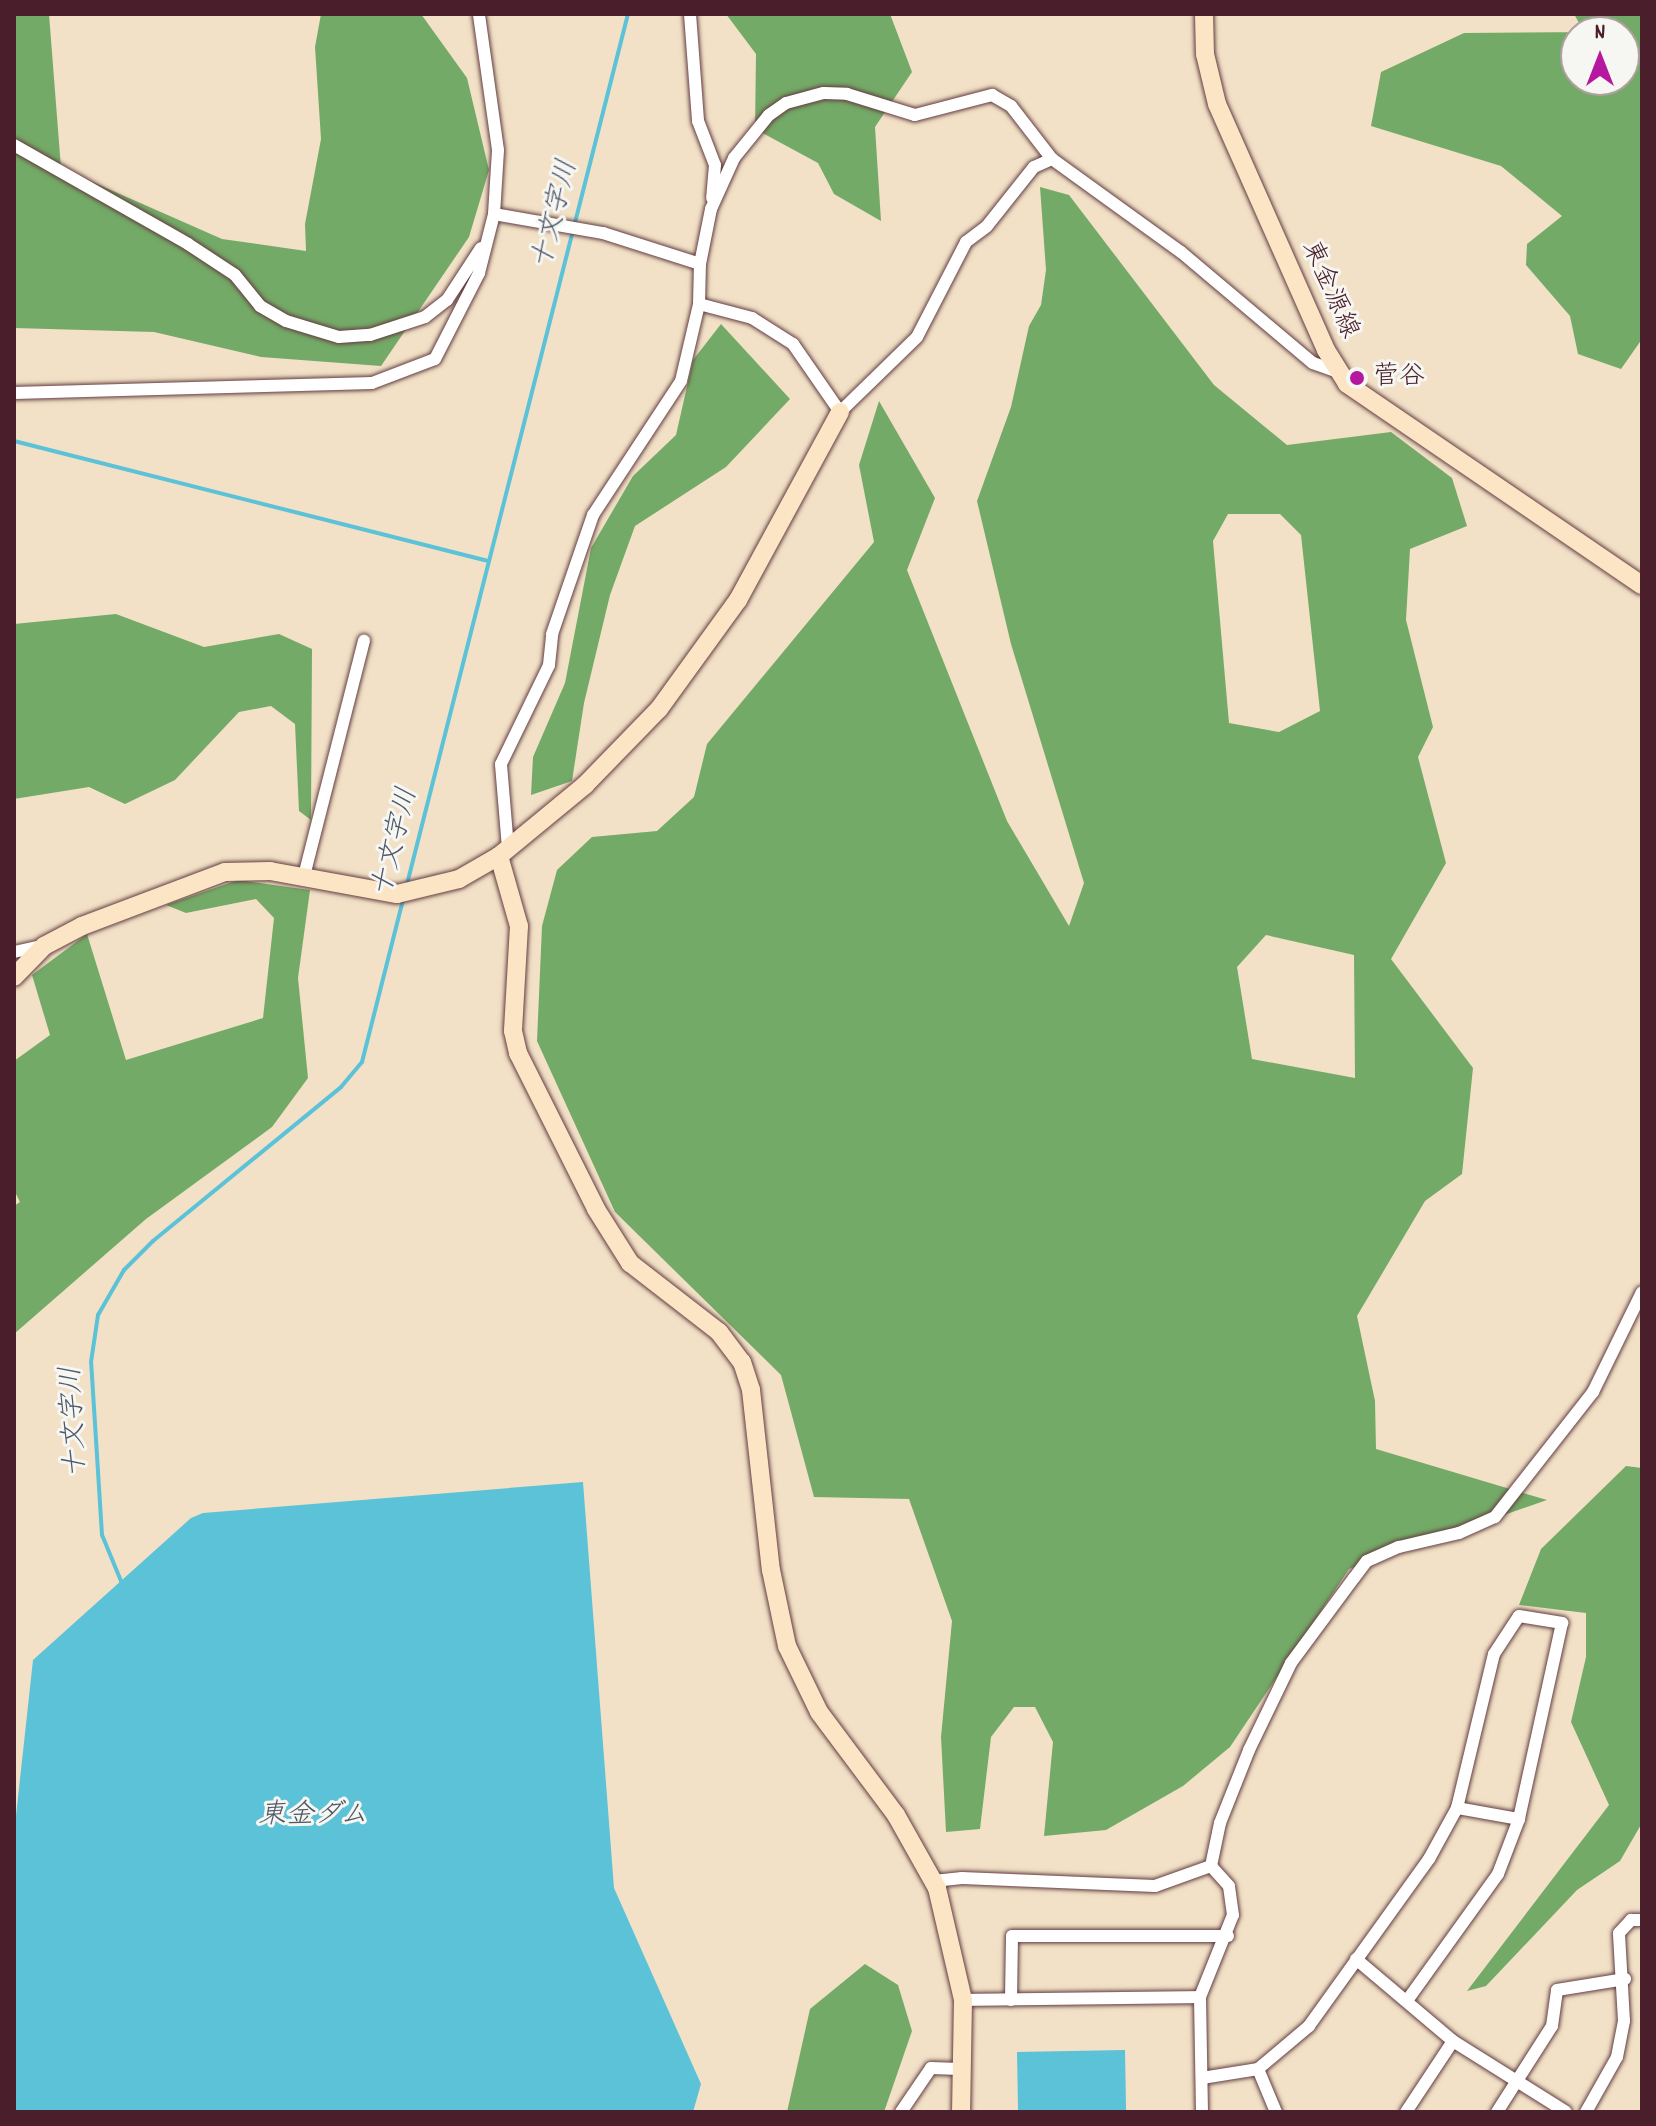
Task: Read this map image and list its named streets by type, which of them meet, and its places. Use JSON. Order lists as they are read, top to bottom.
{
  "streets": {
    "street": ["東金源線"]
  },
  "water": ["十文字川", "東金ダム"],
  "places": ["菅谷"],
  "north": "top"
}
